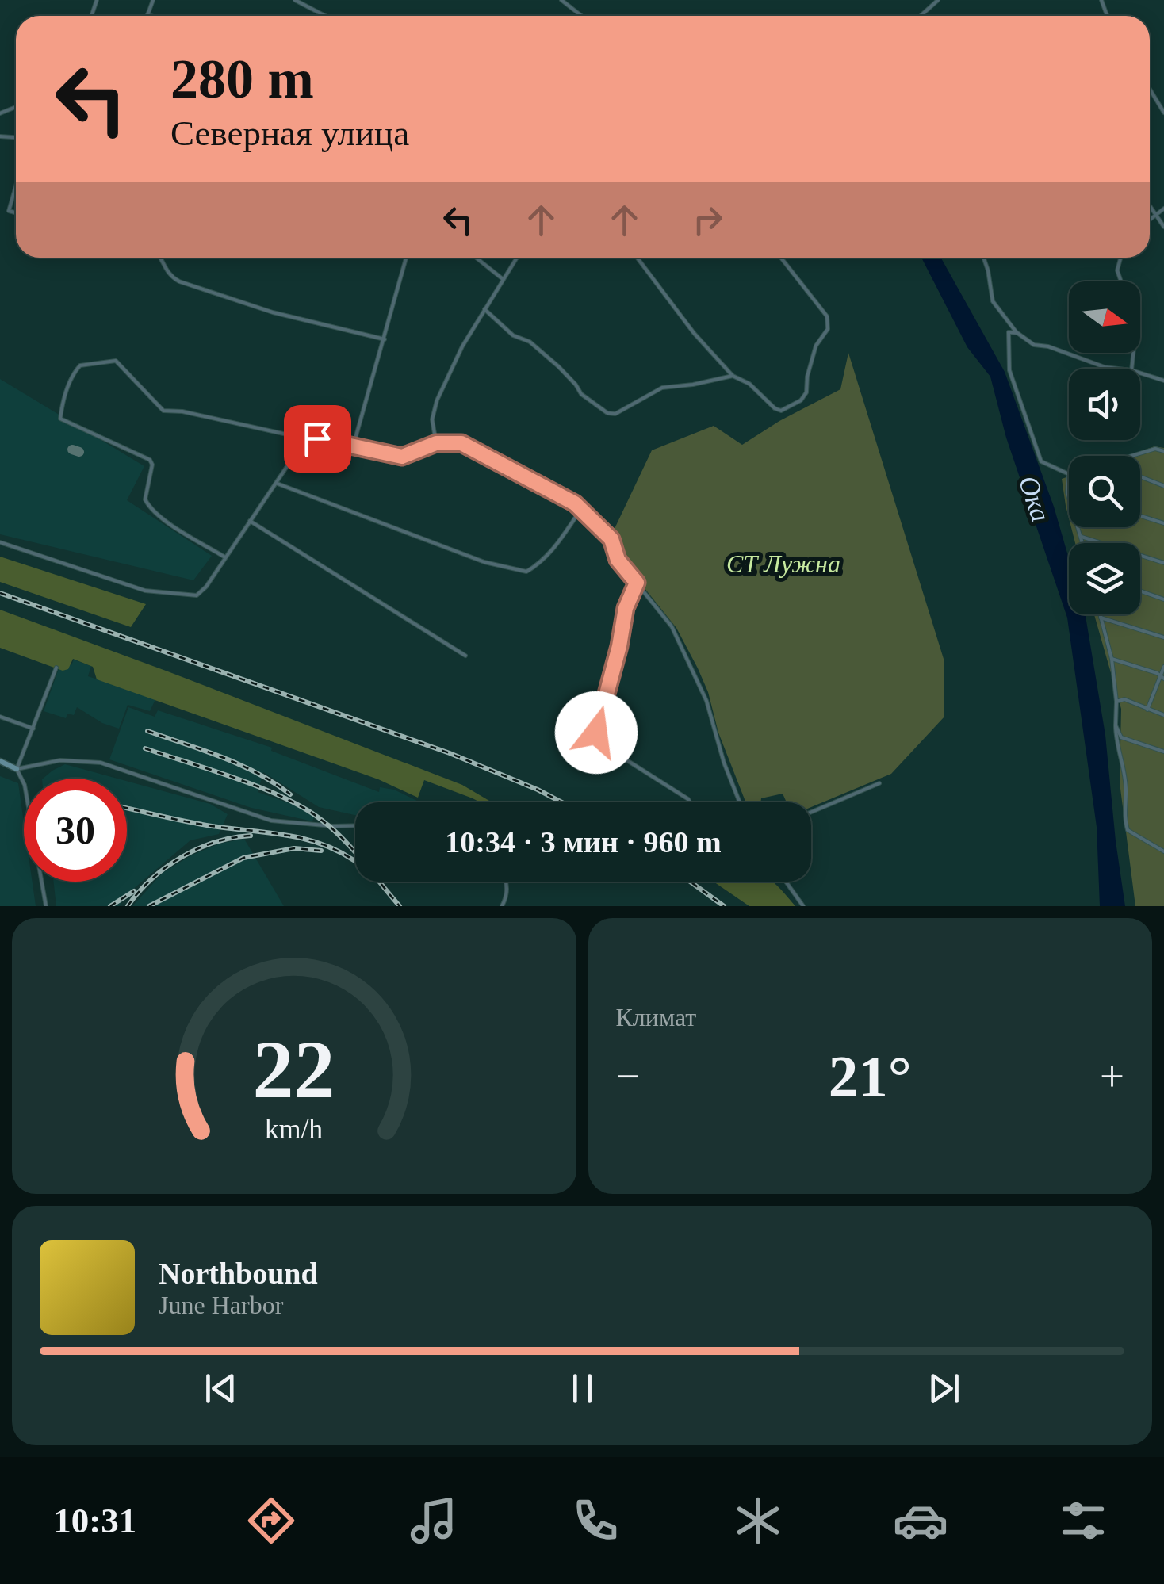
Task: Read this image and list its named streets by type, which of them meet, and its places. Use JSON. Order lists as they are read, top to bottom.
{
  "water": ["Ока"],
  "parks": ["СТ Лужна"],
  "north": "right",
  "page": {
    "turn": ["280 m", "Северная улица"],
    "limit": "30",
    "trip": "10:34 · 3 мин · 960 m",
    "tile": "Климат",
    "heat": ["−", "21°", "+"],
    "song": ["Northbound", "June Harbor"],
    "tabs": "10:31",
    "gauge": ["22", "km/h"]
  }
}
